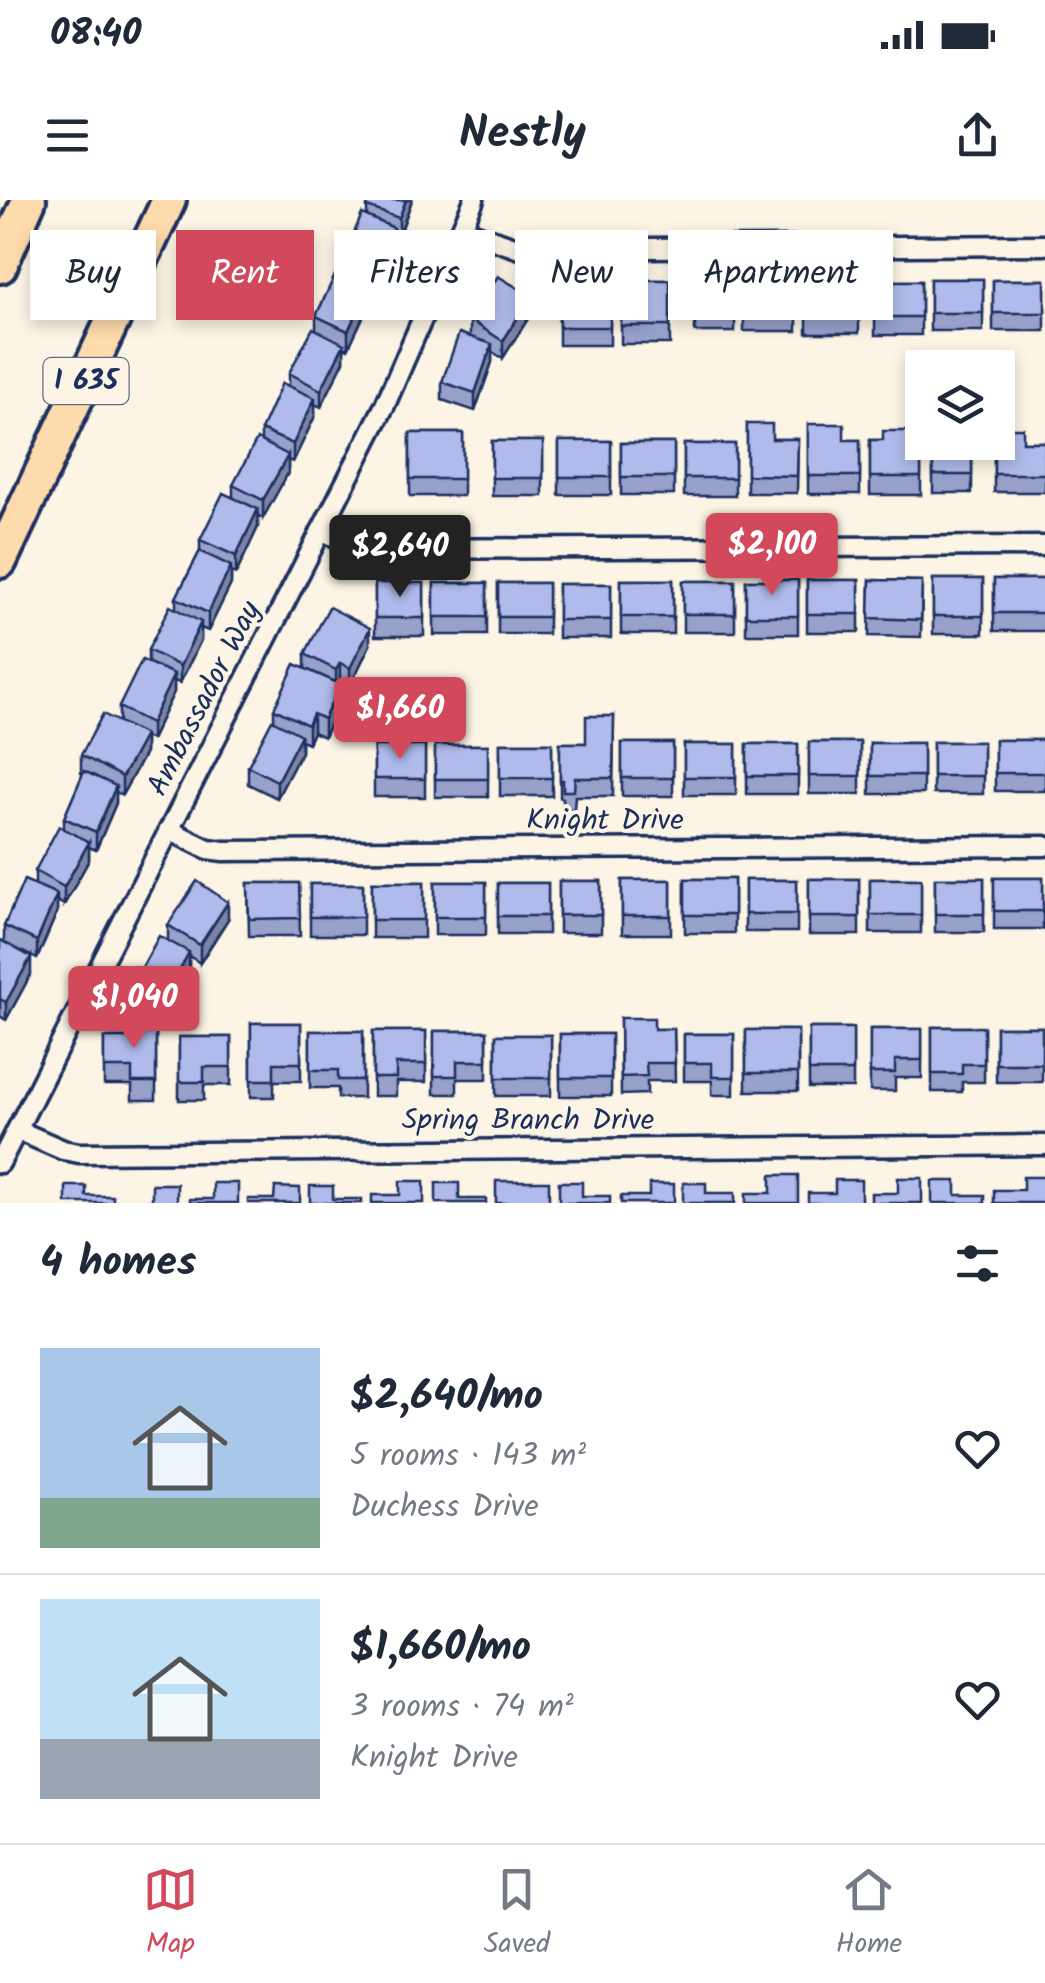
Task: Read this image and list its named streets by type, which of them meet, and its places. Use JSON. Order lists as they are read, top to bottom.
{
  "streets": {
    "highway": ["I 635"],
    "street": ["Ambassador Way", "Knight Drive", "Spring Branch Drive"]
  },
  "crossings": [
    ["Ambassador Way", "Knight Drive"],
    ["Ambassador Way", "Spring Branch Drive"]
  ],
  "page": {
    "status": "08:40",
    "header": "Nestly",
    "chip": [
      "Buy",
      "Rent",
      "Filters",
      "New",
      "Apartment"
    ],
    "price": [
      "$2,100",
      "$2,640",
      "$1,660",
      "$1,040"
    ],
    "heading": "4 homes",
    "list": [
      {
        "name": "$2,640/mo",
        "note": "5 rooms · 143 m² · Duchess Drive"
      },
      {
        "name": "$1,660/mo",
        "note": "3 rooms · 74 m² · Knight Drive"
      }
    ],
    "tabs": ["Map", "Saved", "Home"]
  }
}
